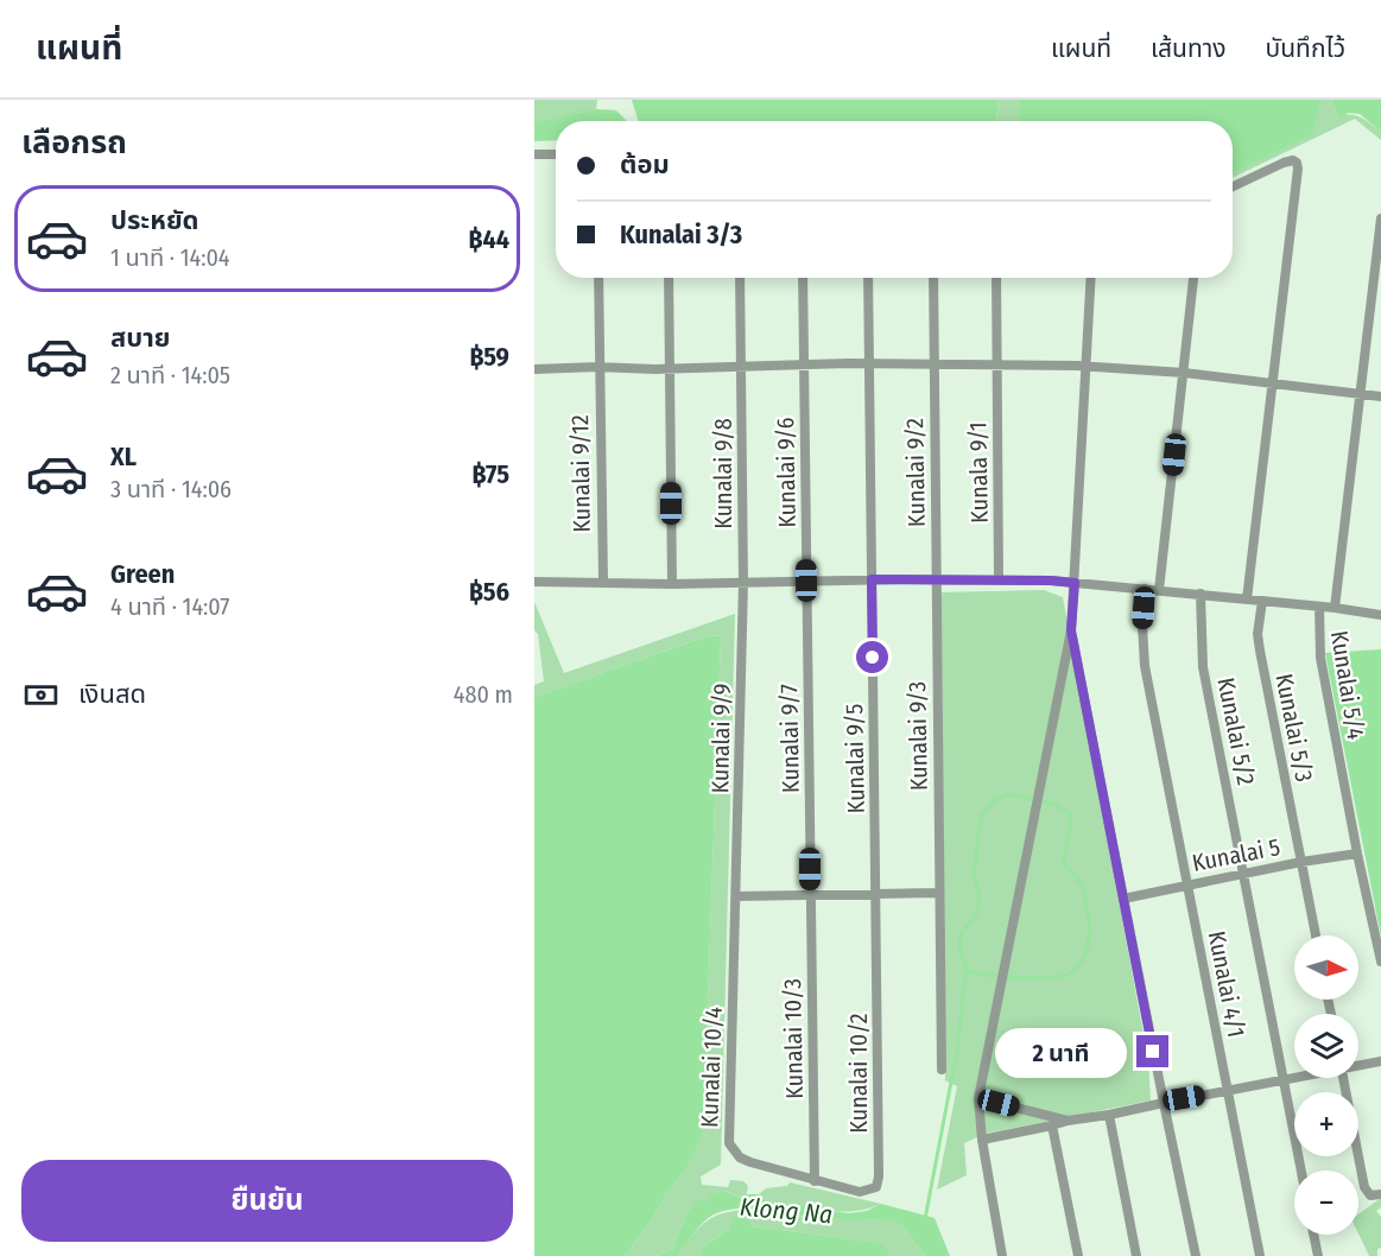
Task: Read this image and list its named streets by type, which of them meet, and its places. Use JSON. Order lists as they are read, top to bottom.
{
  "streets": {
    "street": [
      "Kunalai 9/6",
      "Kunalai 9/2",
      "Kunala 9/1",
      "Kunalai 9/12",
      "Kunalai 9/8",
      "Kunalai 5/4",
      "Kunalai 5/3",
      "Kunalai 5/2",
      "Kunalai 9/3",
      "Kunalai 9/9",
      "Kunalai 9/7",
      "Kunalai 9/5",
      "Kunalai 5",
      "Kunalai 4/1",
      "Kunalai 10/3",
      "Kunalai 10/4",
      "Kunalai 10/2"
    ]
  },
  "crossings": [
    ["Kunalai 9/6", "Kunalai 9/7"],
    ["Kunalai 9/2", "Kunalai 9/3"],
    ["Kunalai 9/8", "Kunalai 9/9"],
    ["Kunalai 5/4", "Kunalai 5"],
    ["Kunalai 5/3", "Kunalai 5"],
    ["Kunalai 5/2", "Kunalai 5"],
    ["Kunalai 9/9", "Kunalai 10/4"],
    ["Kunalai 9/7", "Kunalai 10/3"],
    ["Kunalai 9/5", "Kunalai 10/2"],
    ["Kunalai 5", "Kunalai 4/1"],
    ["Kunalai 10/3", "Kunalai 10/4"],
    ["Kunalai 10/3", "Kunalai 10/2"],
    ["Kunalai 10/4", "Kunalai 10/2"]
  ],
  "water": ["Klong Na"],
  "north": "right",
  "page": {
    "header": "แผนที่",
    "nav": ["แผนที่", "เส้นทาง", "บันทึกไว้"],
    "heading": "เลือกรถ",
    "banner": ["ต้อม", "Kunalai 3/3"],
    "list": [
      {
        "name": "ประหยัด",
        "note": "1 นาที · 14:04",
        "value": "฿44"
      },
      {
        "name": "สบาย",
        "note": "2 นาที · 14:05",
        "value": "฿59"
      },
      {
        "name": "XL",
        "note": "3 นาที · 14:06",
        "value": "฿75"
      },
      {
        "name": "Green",
        "note": "4 นาที · 14:07",
        "value": "฿56"
      }
    ],
    "pay": ["เงินสด", "480 m"],
    "map_buttons": ["+", "−"],
    "bubble": "2 นาที",
    "buttons": "ยืนยัน"
  }
}
